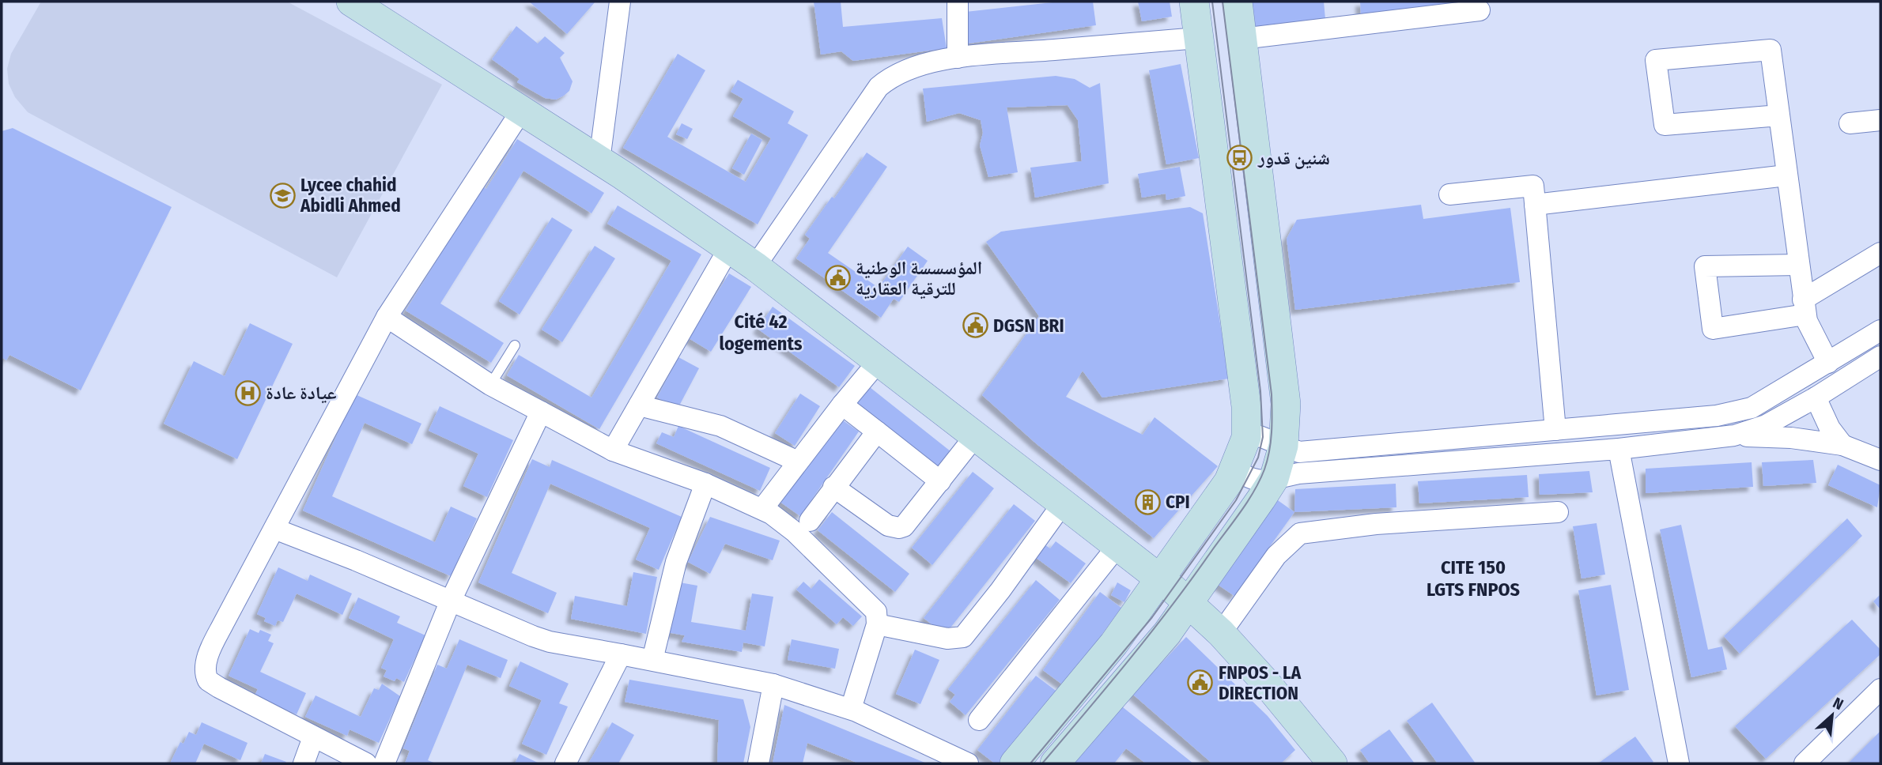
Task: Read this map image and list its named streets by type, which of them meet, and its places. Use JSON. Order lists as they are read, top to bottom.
{
  "districts": ["Cité 42 logements", "CITE 150 LGTS FNPOS"],
  "places": {
    "bus stop": ["شنين قدور"],
    "school or university": ["Lycee chahid Abidli Ahmed"],
    "public building": ["المؤسسسة الوطنية للترقية العقارية", "DGSN BRI", "FNPOS - LA DIRECTION"],
    "hospital": ["عيادة عادة"],
    "building": ["CPI"]
  },
  "north": "top right"
}
